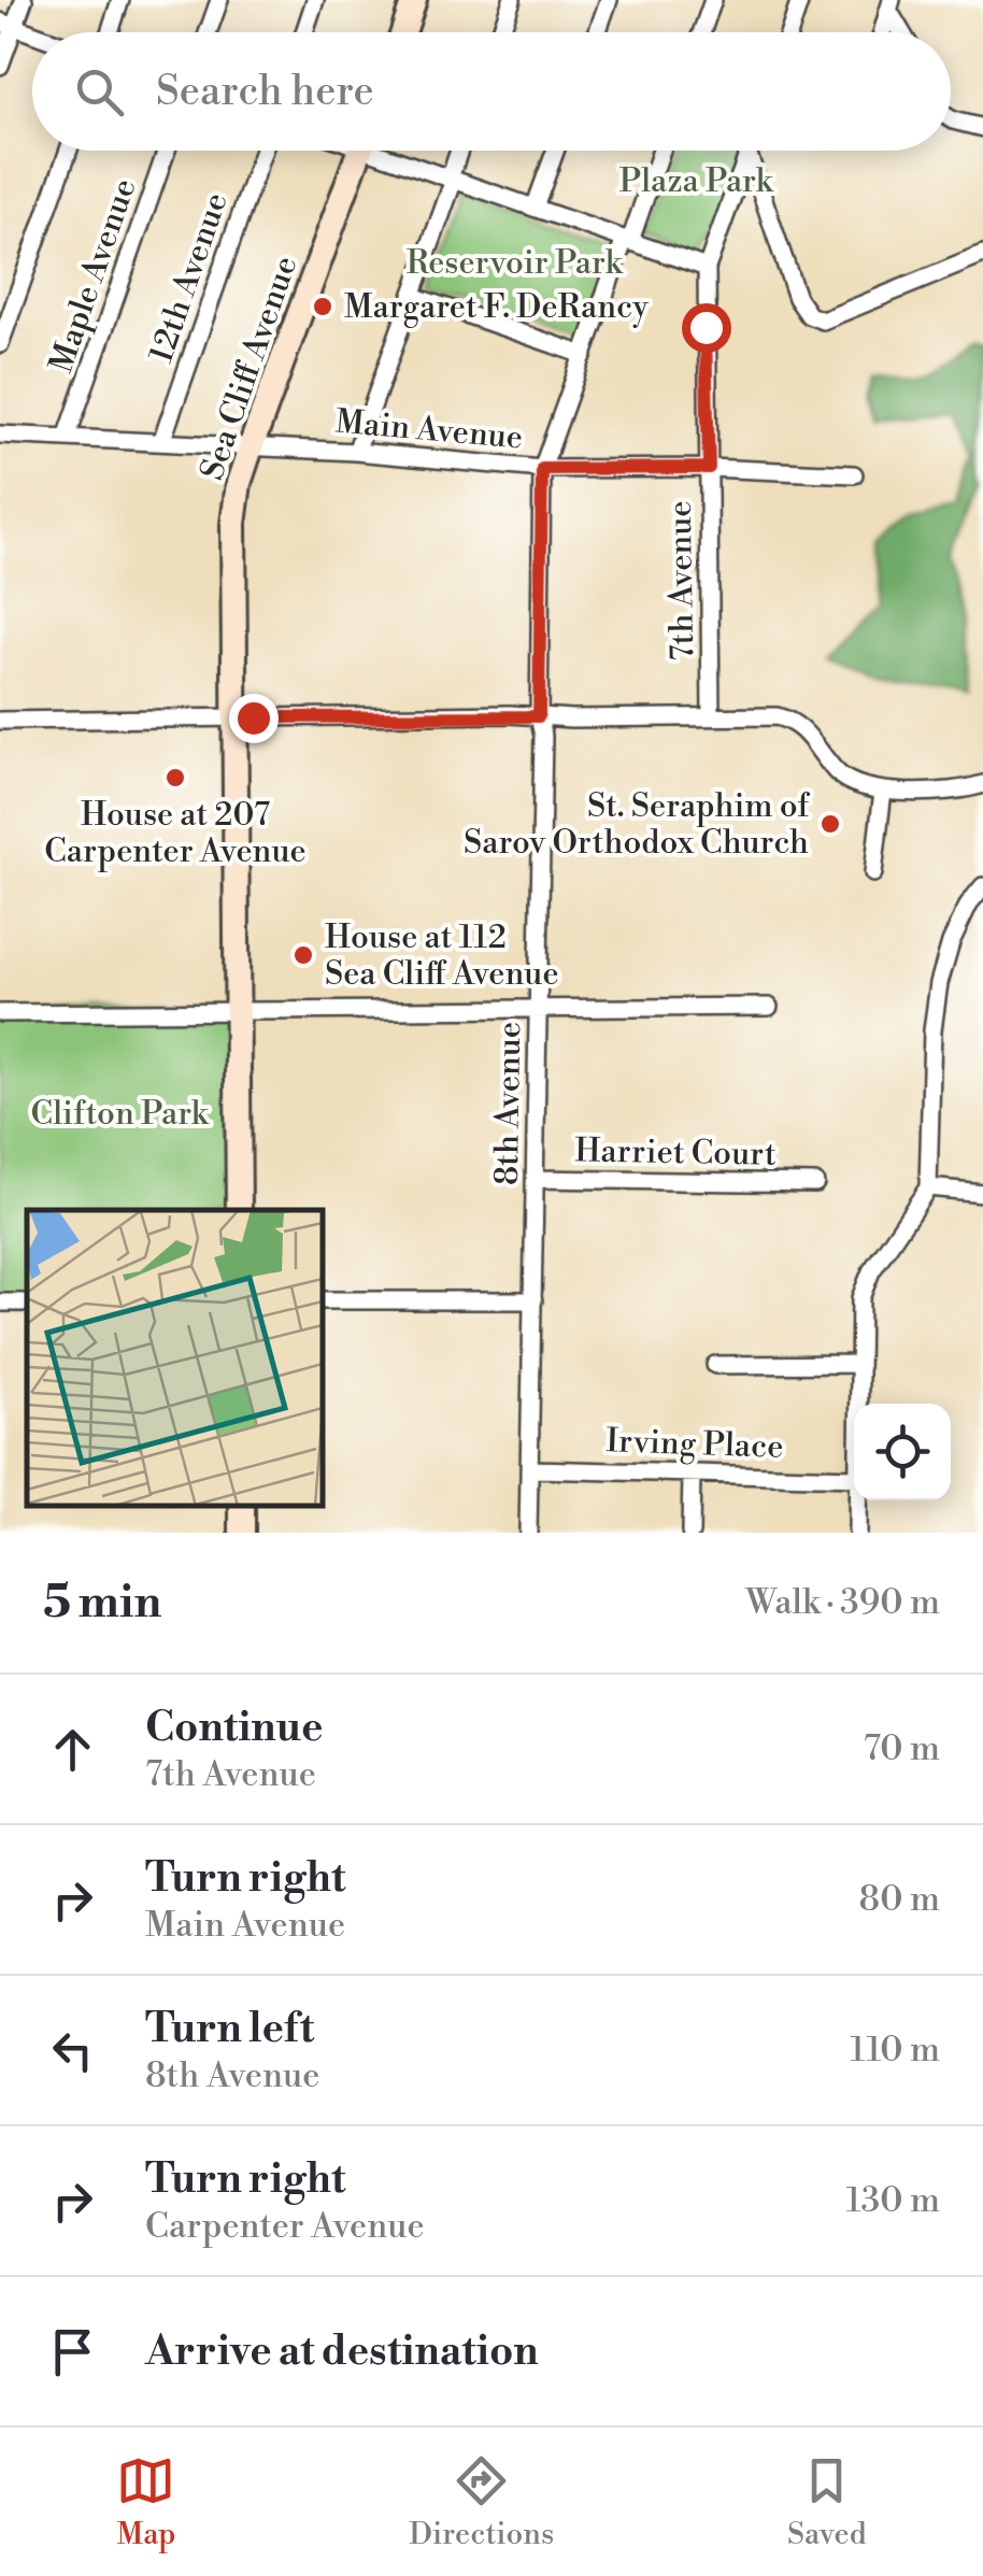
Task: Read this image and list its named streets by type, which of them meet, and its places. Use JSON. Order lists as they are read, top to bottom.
{
  "streets": {
    "street": [
      "Maple Avenue",
      "12th Avenue",
      "Sea Cliff Avenue",
      "Main Avenue",
      "7th Avenue",
      "8th Avenue",
      "Harriet Court",
      "Irving Place"
    ]
  },
  "crossings": [
    ["Maple Avenue", "Main Avenue"],
    ["12th Avenue", "Main Avenue"],
    ["Sea Cliff Avenue", "Main Avenue"],
    ["Main Avenue", "7th Avenue"],
    ["Main Avenue", "8th Avenue"],
    ["8th Avenue", "Harriet Court"],
    ["8th Avenue", "Irving Place"]
  ],
  "parks": ["Plaza Park", "Reservoir Park", "Clifton Park"],
  "places": [
    "Margaret F. DeRancy",
    "House at 207 Carpenter Avenue",
    "St. Seraphim of Sarov Orthodox Church",
    "House at 112 Sea Cliff Avenue"
  ],
  "page": {
    "search": "Search here",
    "heading": ["5 min", "Walk · 390 m"],
    "list": [
      ["Continue", "7th Avenue", "70 m"],
      ["Turn right", "Main Avenue", "80 m"],
      ["Turn left", "8th Avenue", "110 m"],
      ["Turn right", "Carpenter Avenue", "130 m"],
      "Arrive at destination"
    ],
    "nav": ["Map", "Directions", "Saved"]
  }
}
